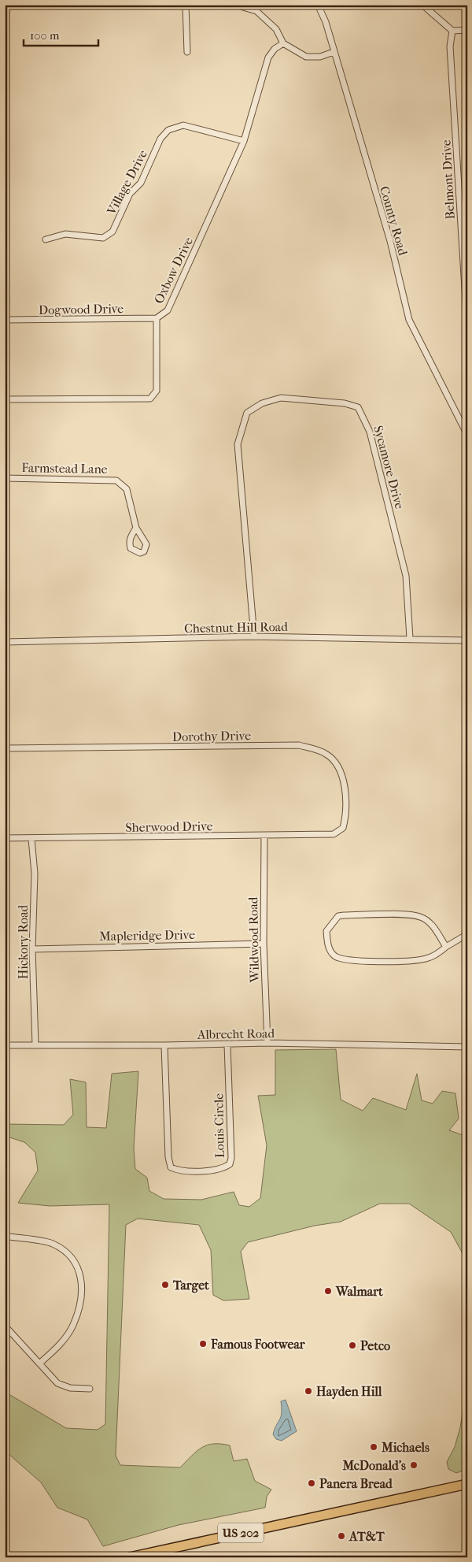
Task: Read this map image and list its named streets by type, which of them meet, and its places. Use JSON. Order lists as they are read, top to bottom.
{
  "streets": {
    "highway": ["US 202"],
    "street": [
      "Belmont Drive",
      "Village Drive",
      "County Road",
      "Oxbow Drive",
      "Dogwood Drive",
      "Sycamore Drive",
      "Farmstead Lane",
      "Chestnut Hill Road",
      "Dorothy Drive",
      "Sherwood Drive",
      "Mapleridge Drive",
      "Wildwood Road",
      "Hickory Road",
      "Albrecht Road",
      "Louis Circle"
    ]
  },
  "crossings": [
    ["Village Drive", "Oxbow Drive"],
    ["Oxbow Drive", "Dogwood Drive"],
    ["Sycamore Drive", "Chestnut Hill Road"],
    ["Dorothy Drive", "Sherwood Drive"],
    ["Sherwood Drive", "Wildwood Road"],
    ["Sherwood Drive", "Hickory Road"],
    ["Mapleridge Drive", "Wildwood Road"],
    ["Mapleridge Drive", "Hickory Road"],
    ["Wildwood Road", "Albrecht Road"],
    ["Hickory Road", "Albrecht Road"],
    ["Albrecht Road", "Louis Circle"]
  ],
  "places": [
    "Target",
    "Walmart",
    "Famous Footwear",
    "Petco",
    "Hayden Hill",
    "Michaels",
    "McDonald's",
    "Panera Bread",
    "AT&T"
  ],
  "scale_bar": "100 m"
}
